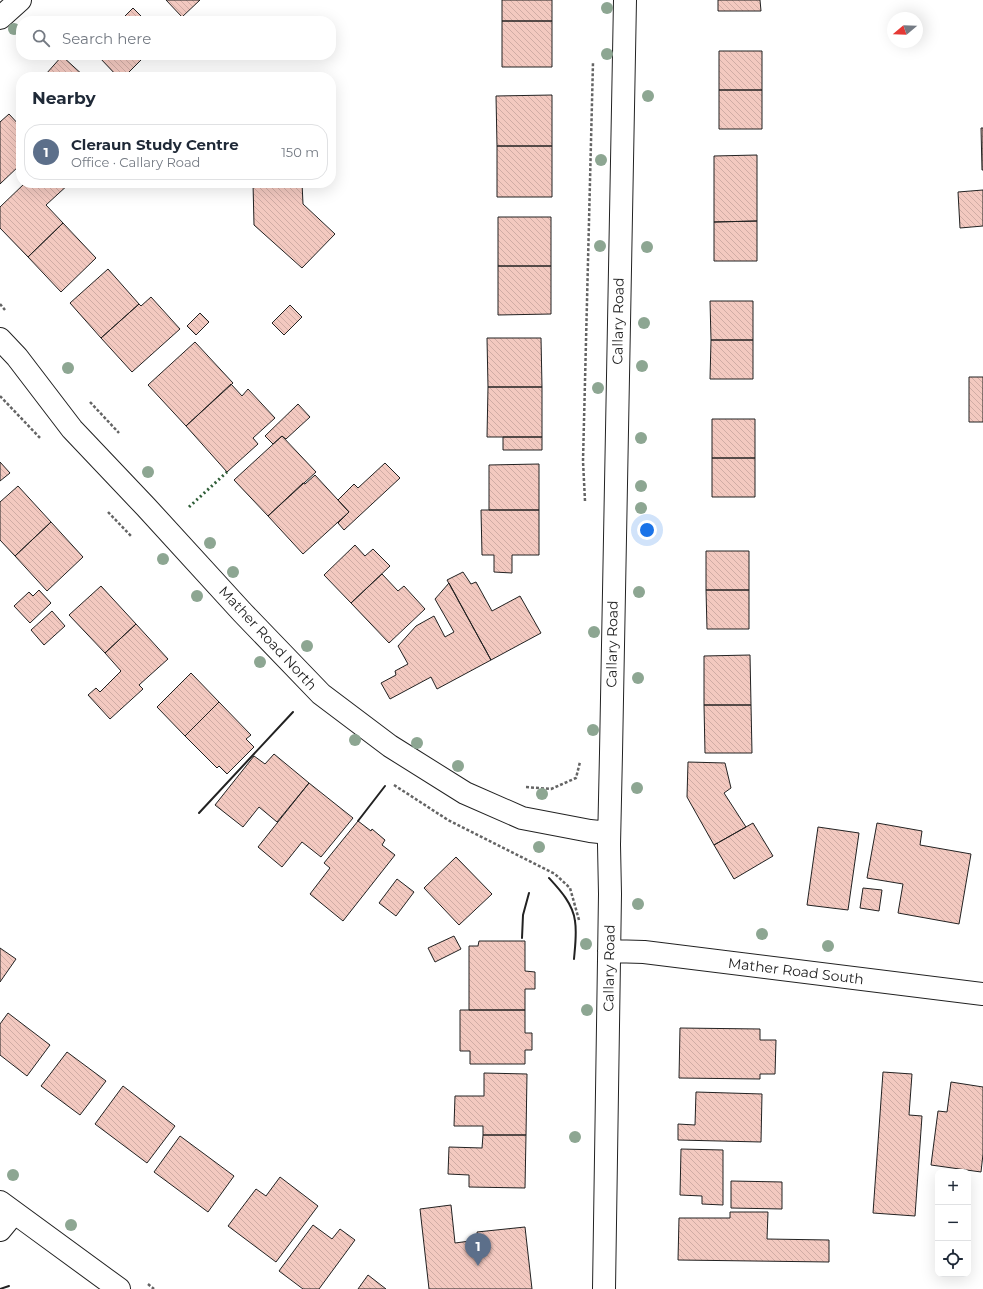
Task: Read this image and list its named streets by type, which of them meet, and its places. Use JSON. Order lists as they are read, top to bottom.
{
  "streets": {
    "street": ["Callary Road", "Mather Road North", "Mather Road South"]
  },
  "crossings": [
    ["Callary Road", "Mather Road North"],
    ["Callary Road", "Mather Road South"]
  ],
  "north": "left",
  "page": {
    "search": "Search here",
    "heading": "Nearby",
    "list": [
      {
        "mark": "1",
        "name": "Cleraun Study Centre",
        "note": "Office · Callary Road",
        "value": "150 m"
      }
    ],
    "map_buttons": ["+", "−"],
    "pins": "1"
  }
}
